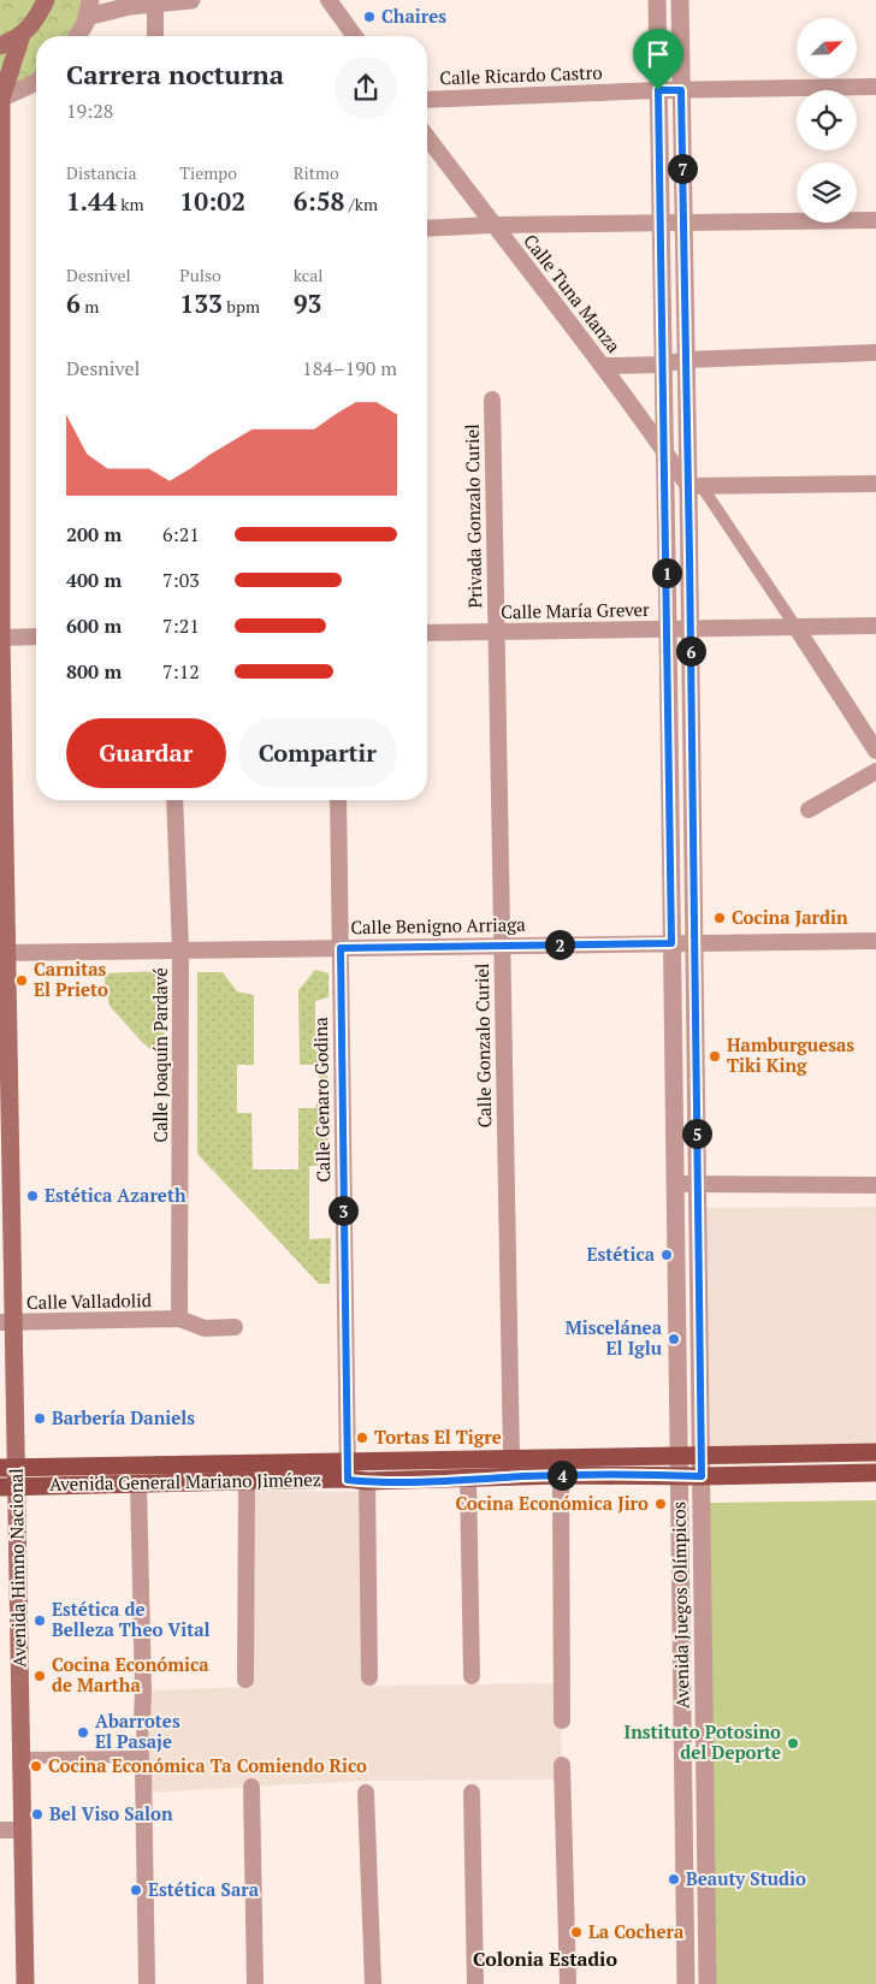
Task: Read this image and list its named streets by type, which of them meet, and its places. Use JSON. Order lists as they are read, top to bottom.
{
  "streets": {
    "main road": ["Avenida General Mariano Jiménez", "Avenida Himno Nacional"],
    "street": [
      "Calle Ricardo Castro",
      "Calle Tuna Manza",
      "Privada Gonzalo Curiel",
      "Calle María Grever",
      "Calle Benigno Arriaga",
      "Calle Gonzalo Curiel",
      "Calle Joaquín Pardavé",
      "Calle Genaro Godina",
      "Calle Valladolid",
      "Avenida Juegos Olímpicos"
    ]
  },
  "crossings": [
    ["Calle Ricardo Castro", "Avenida Juegos Olímpicos"],
    ["Calle Tuna Manza", "Avenida Juegos Olímpicos"],
    ["Privada Gonzalo Curiel", "Calle María Grever"],
    ["Privada Gonzalo Curiel", "Calle Gonzalo Curiel"],
    ["Calle María Grever", "Calle Gonzalo Curiel"],
    ["Calle María Grever", "Avenida Juegos Olímpicos"],
    ["Calle Benigno Arriaga", "Calle Gonzalo Curiel"],
    ["Calle Benigno Arriaga", "Calle Joaquín Pardavé"],
    ["Calle Benigno Arriaga", "Calle Genaro Godina"],
    ["Calle Benigno Arriaga", "Avenida Himno Nacional"],
    ["Calle Benigno Arriaga", "Avenida Juegos Olímpicos"],
    ["Calle Gonzalo Curiel", "Avenida General Mariano Jiménez"],
    ["Calle Joaquín Pardavé", "Calle Valladolid"],
    ["Calle Genaro Godina", "Avenida General Mariano Jiménez"],
    ["Calle Valladolid", "Avenida Himno Nacional"],
    ["Avenida General Mariano Jiménez", "Avenida Himno Nacional"],
    ["Avenida General Mariano Jiménez", "Avenida Juegos Olímpicos"]
  ],
  "districts": ["Colonia Estadio"],
  "places": [
    "Chaires",
    "Cocina Jardin",
    "Carnitas El Prieto",
    "Hamburguesas Tiki King",
    "Estética Azareth",
    "Estética",
    "Miscelánea El Iglu",
    "Barbería Daniels",
    "Tortas El Tigre",
    "Cocina Económica Jiro",
    "Estética de Belleza Theo Vital",
    "Cocina Económica de Martha",
    "Abarrotes El Pasaje",
    "Instituto Potosino del Deporte",
    "Cocina Económica Ta Comiendo Rico",
    "Bel Viso Salon",
    "Beauty Studio",
    "Estética Sara",
    "La Cochera"
  ],
  "north": "top right",
  "page": {
    "heading": ["Carrera nocturna", "19:28"],
    "stats": [
      ["Distancia", "1.44 km"],
      ["Tiempo", "10:02"],
      ["Ritmo", "6:58 /km"],
      ["Desnivel", "6 m"],
      ["Pulso", "133 bpm"],
      ["kcal", "93"]
    ],
    "pins": [
      "7",
      "1",
      "6",
      "2",
      "5",
      "3",
      "4"
    ],
    "chart": ["Desnivel", "184–190 m"],
    "list": [
      {
        "name": "200 m",
        "note": "6:21"
      },
      {
        "name": "400 m",
        "note": "7:03"
      },
      {
        "name": "600 m",
        "note": "7:21"
      },
      {
        "name": "800 m",
        "note": "7:12"
      }
    ],
    "buttons": ["Guardar", "Compartir"]
  }
}
